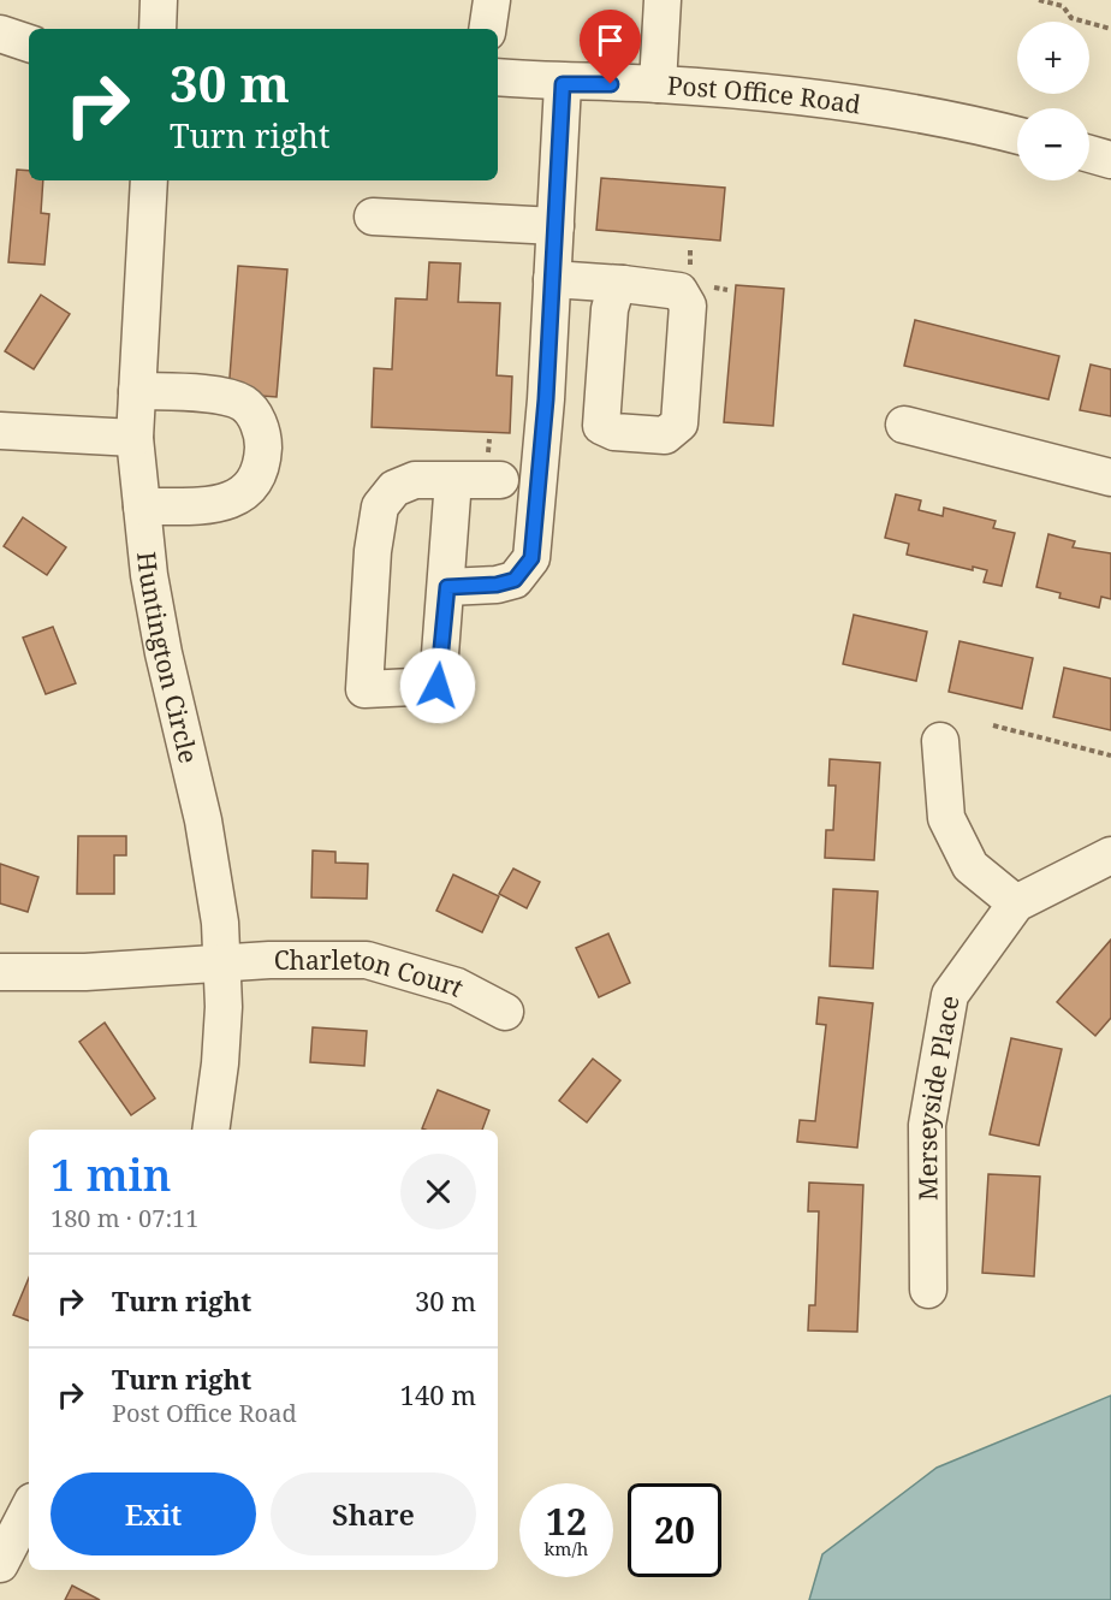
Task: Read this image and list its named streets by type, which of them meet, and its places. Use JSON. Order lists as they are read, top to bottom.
{
  "streets": {
    "street": [
      "Post Office Road",
      "Huntington Circle",
      "Charleton Court",
      "Merseyside Place"
    ]
  },
  "crossings": [
    ["Huntington Circle", "Charleton Court"]
  ],
  "page": {
    "map_buttons": ["+", "−"],
    "turn": ["30 m", "Turn right"],
    "heading": ["1 min", "180 m · 07:11"],
    "list": [
      {
        "name": "Turn right",
        "value": "30 m"
      },
      {
        "name": "Turn right",
        "note": "Post Office Road",
        "value": "140 m"
      }
    ],
    "buttons": ["Exit", "Share"],
    "speed": "12 km/h",
    "limit": "20"
  }
}
